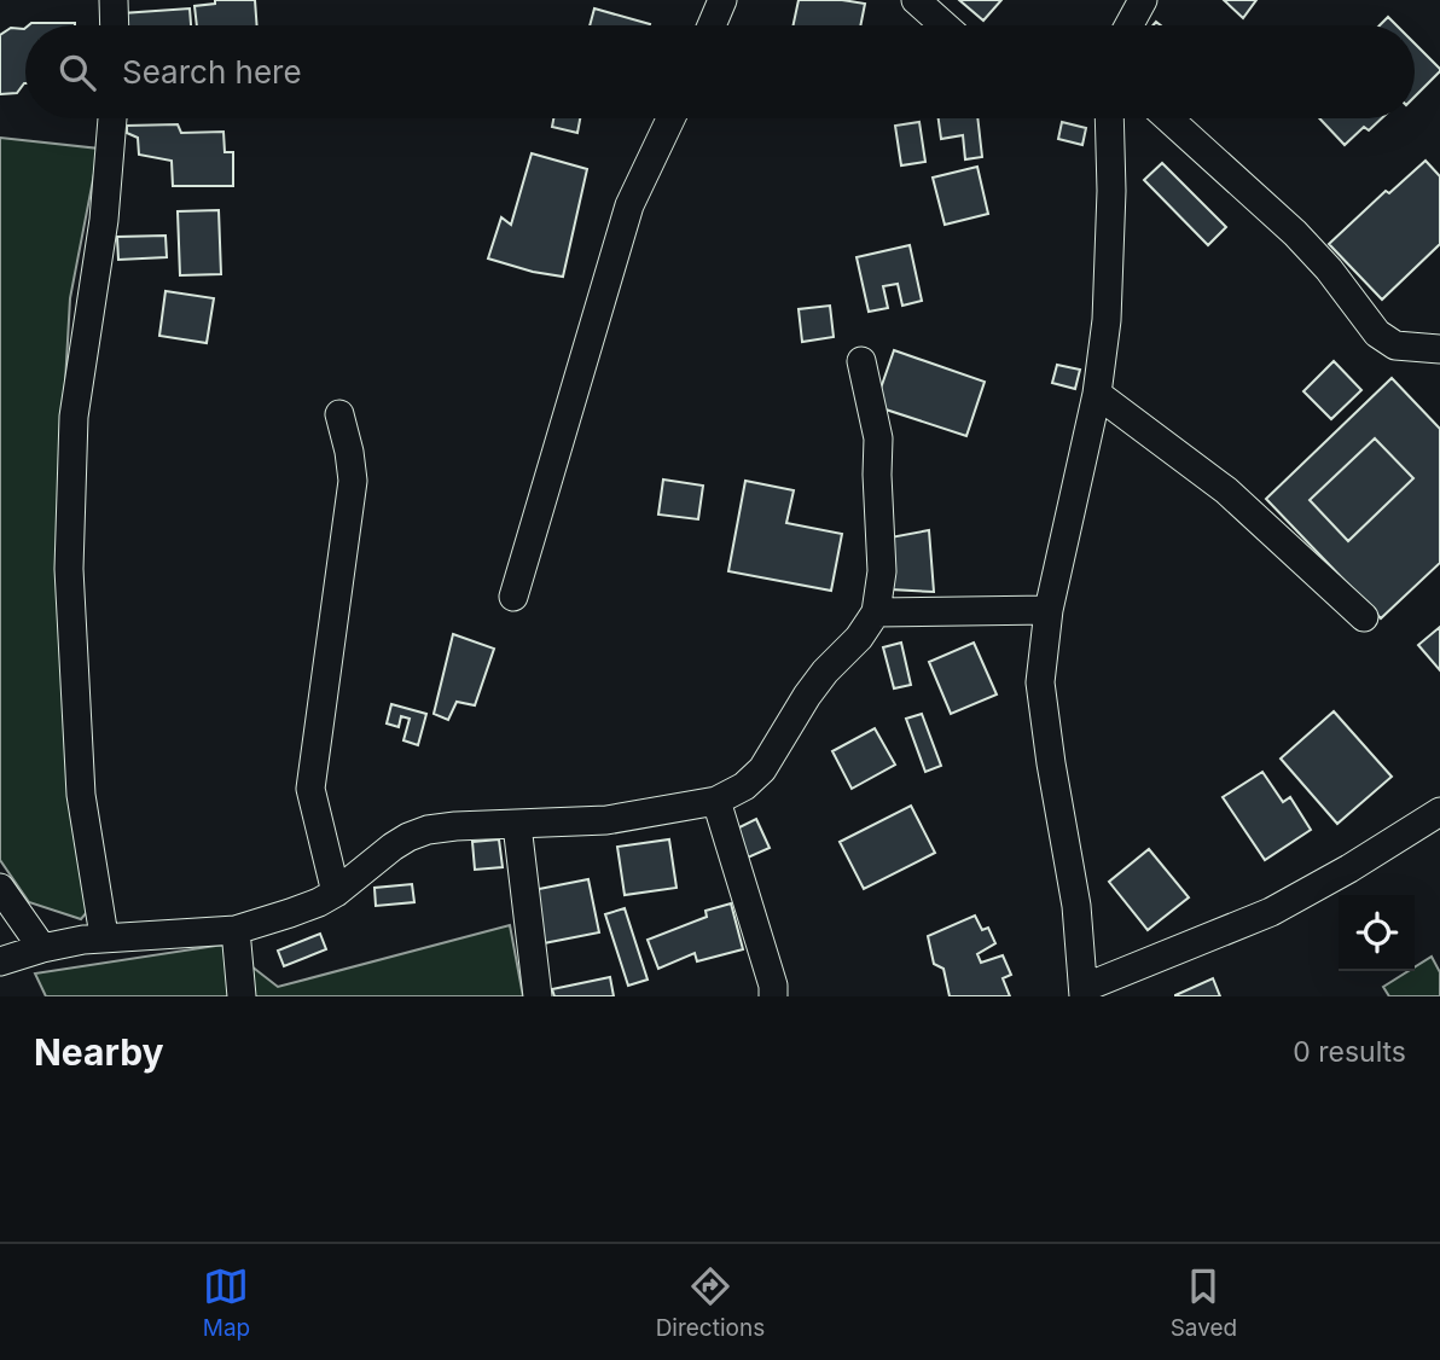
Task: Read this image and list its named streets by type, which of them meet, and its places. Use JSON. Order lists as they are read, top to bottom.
{
  "page": {
    "search": "Search here",
    "heading": ["Nearby", "0 results"],
    "nav": ["Map", "Directions", "Saved"]
  }
}
